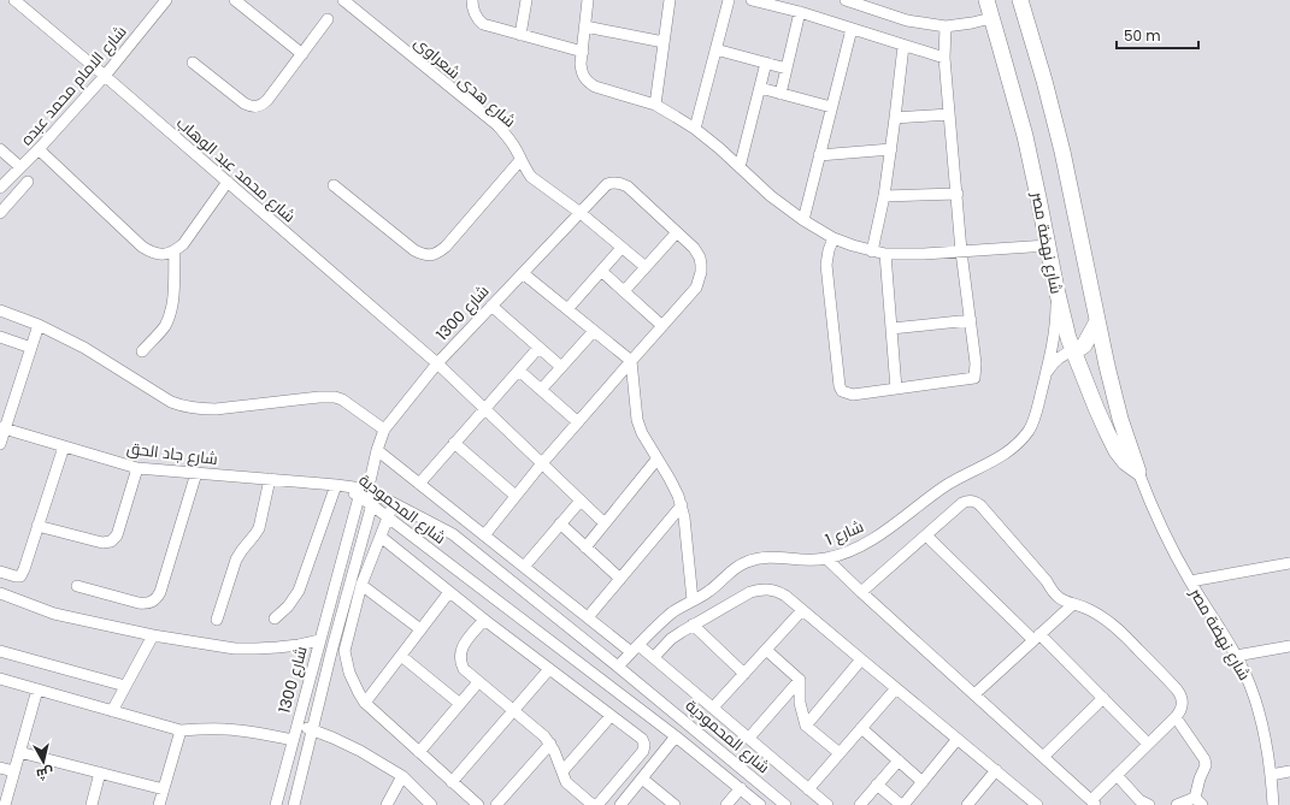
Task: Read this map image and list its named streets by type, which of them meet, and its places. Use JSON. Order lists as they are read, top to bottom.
{
  "streets": {
    "street": [
      "شارع هدى شعراوى",
      "شارع الامام محمد عبده",
      "شارع محمد عبد الوهاب",
      "شارع نهضة مصر",
      "شارع 1300",
      "شارع جاد الحق",
      "شارع المحمودية",
      "شارع 1"
    ]
  },
  "crossings": [
    ["شارع هدى شعراوى", "شارع 1300"],
    ["شارع الامام محمد عبده", "شارع محمد عبد الوهاب"],
    ["شارع محمد عبد الوهاب", "شارع 1300"],
    ["شارع نهضة مصر", "شارع 1"],
    ["شارع 1300", "شارع المحمودية"],
    ["شارع جاد الحق", "شارع المحمودية"],
    ["شارع المحمودية", "شارع 1"]
  ],
  "scale_bar": "50 m",
  "north": "bottom"
}
